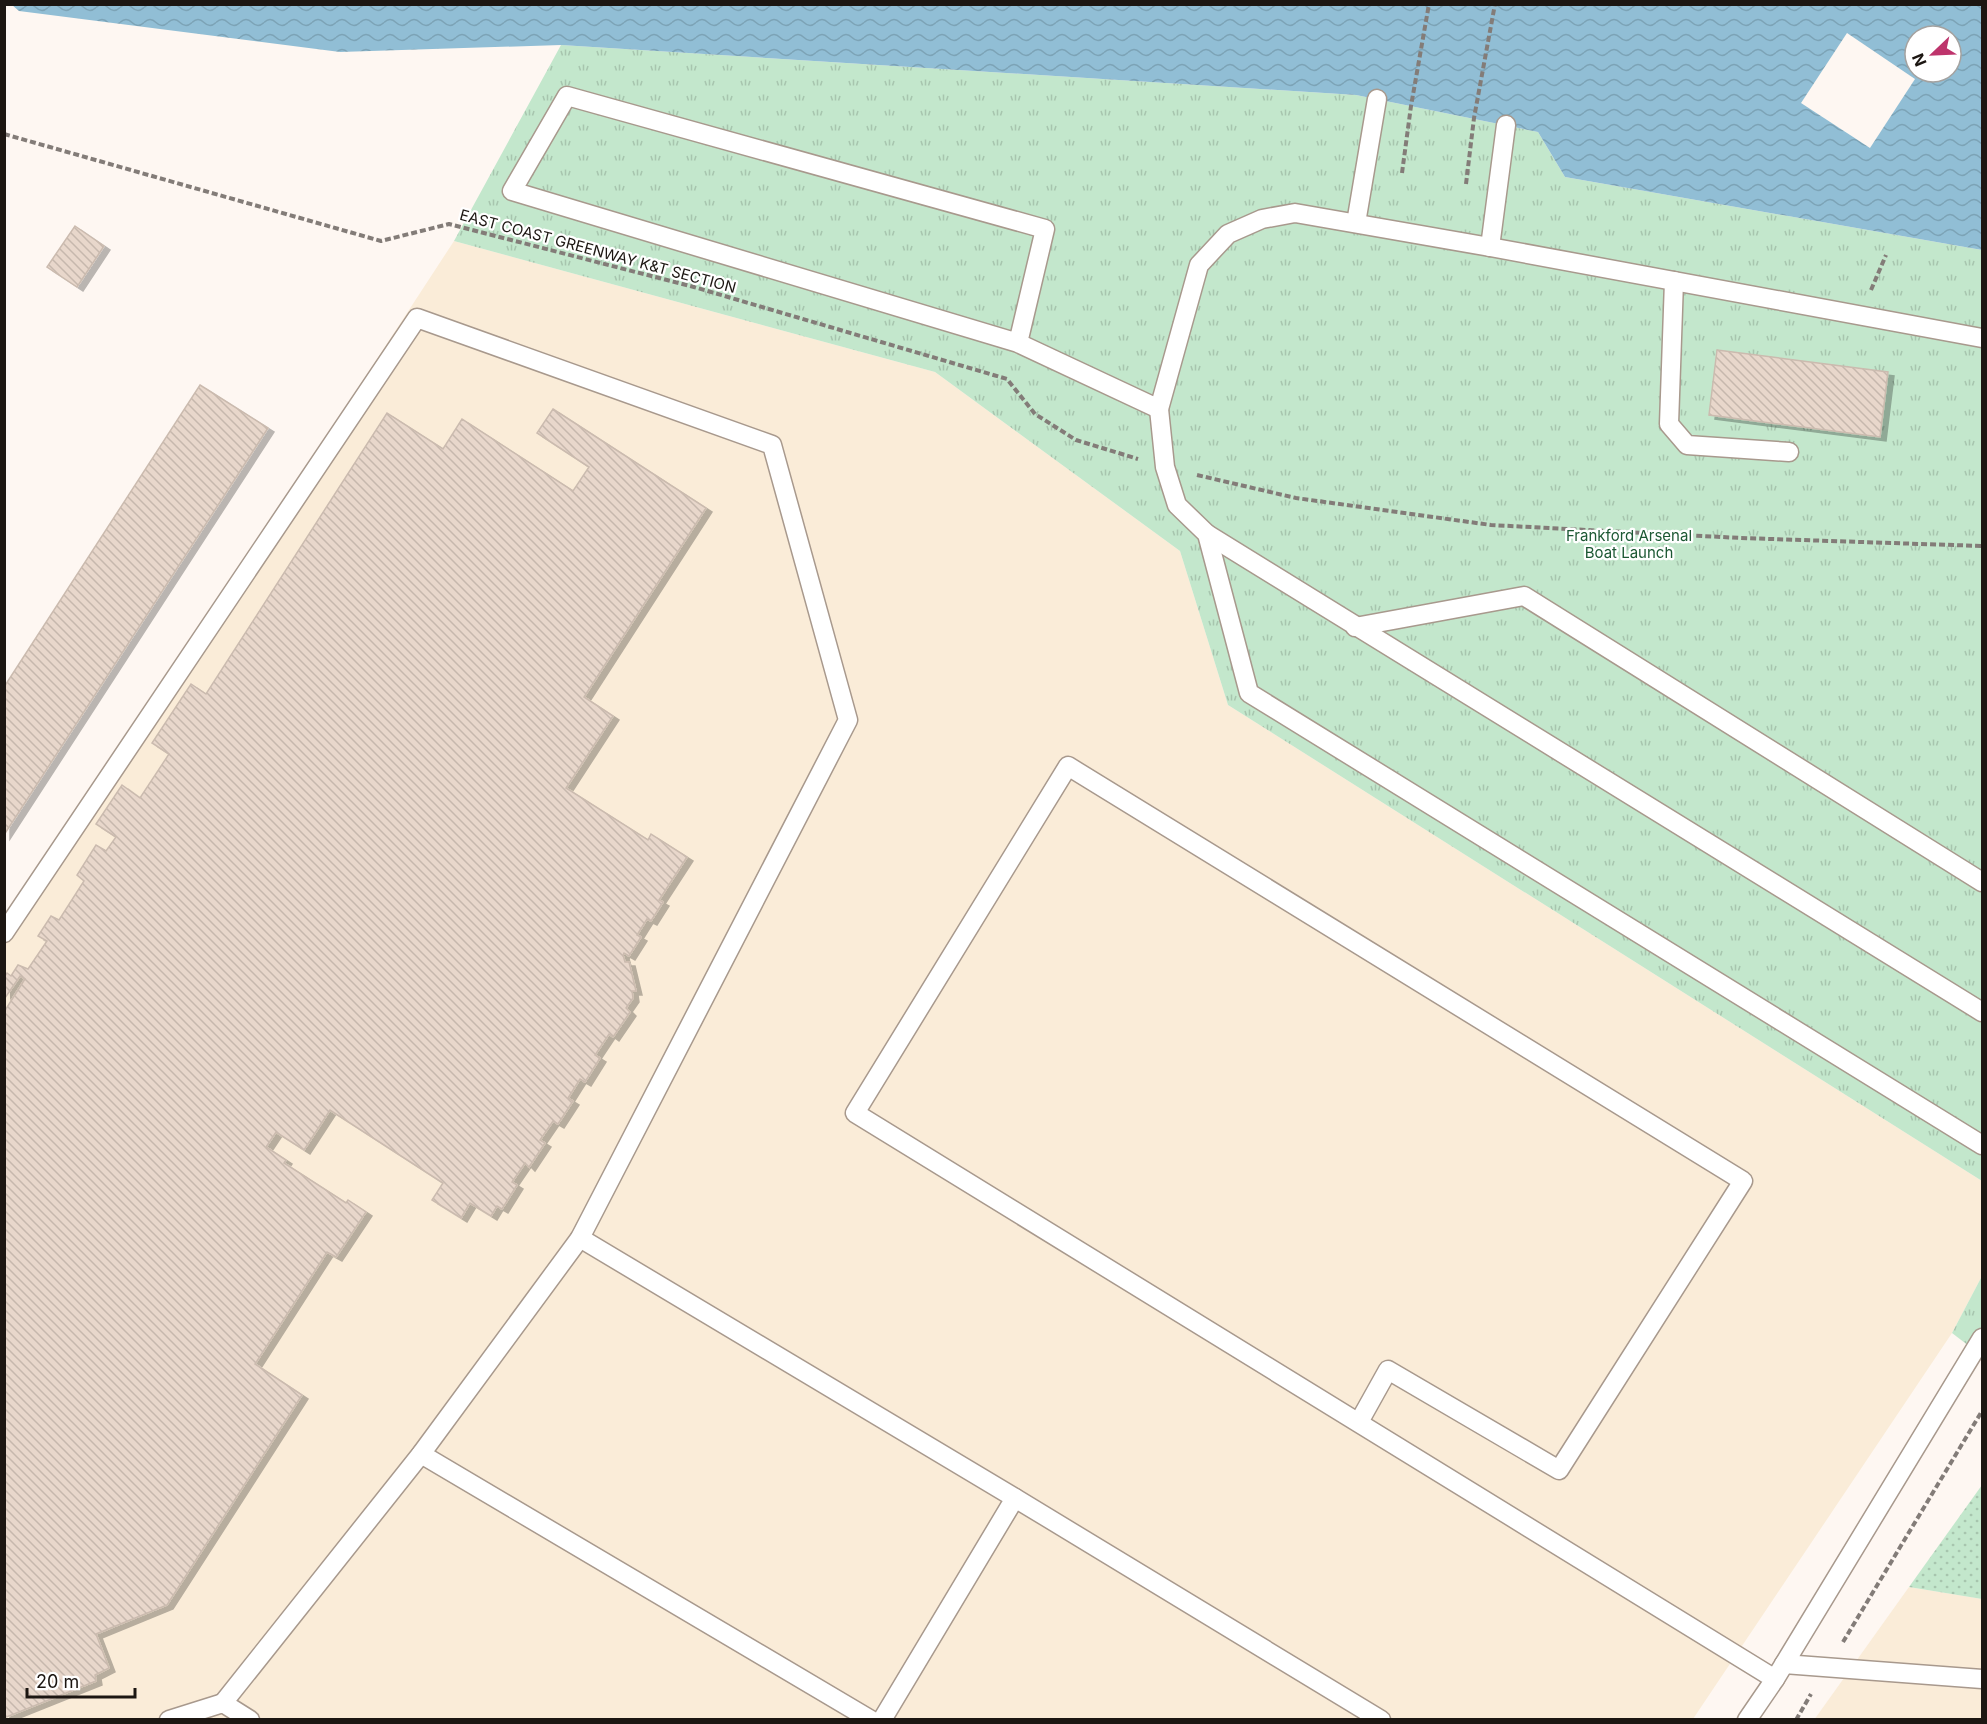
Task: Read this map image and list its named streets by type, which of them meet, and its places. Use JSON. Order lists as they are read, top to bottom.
{
  "streets": {
    "path": ["EAST COAST GREENWAY K&T SECTION"]
  },
  "parks": ["Frankford Arsenal Boat Launch"],
  "scale_bar": "20 m",
  "north": "bottom left"
}
